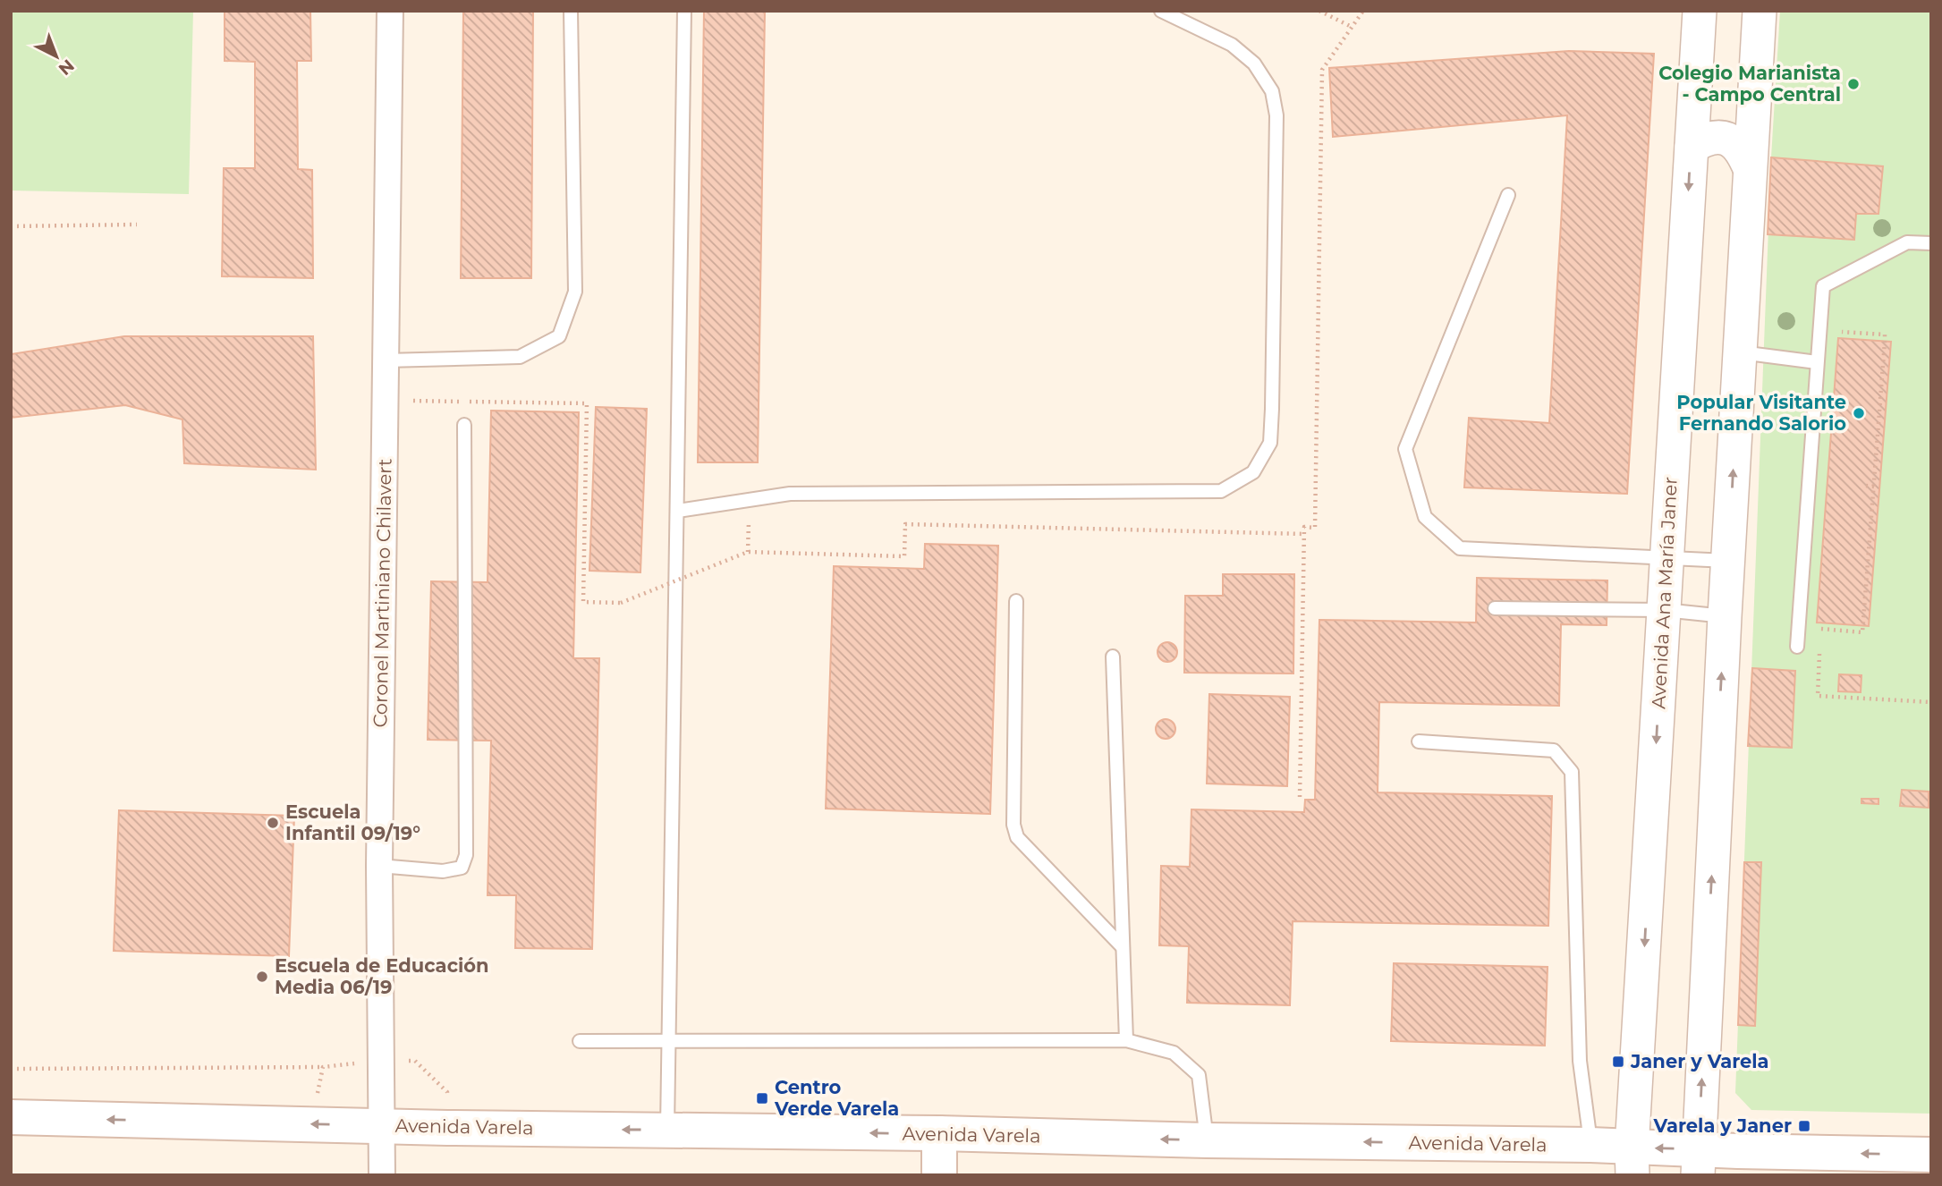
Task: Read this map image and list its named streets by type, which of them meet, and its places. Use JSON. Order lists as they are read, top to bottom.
{
  "streets": {
    "main road": ["Avenida Varela"],
    "street": ["Coronel Martiniano Chilavert", "Avenida Ana María Janer"]
  },
  "crossings": [
    ["Coronel Martiniano Chilavert", "Avenida Varela"],
    ["Avenida Ana María Janer", "Avenida Varela"]
  ],
  "one_way": ["Avenida Varela"],
  "places": {
    "other": [
      "Colegio Marianista - Campo Central",
      "Popular Visitante Fernando Salorio",
      "Escuela Infantil 09/19°",
      "Escuela de Educación Media 06/19"
    ],
    "transit": ["Janer y Varela", "Centro Verde Varela", "Varela y Janer"]
  },
  "north": "bottom right"
}
